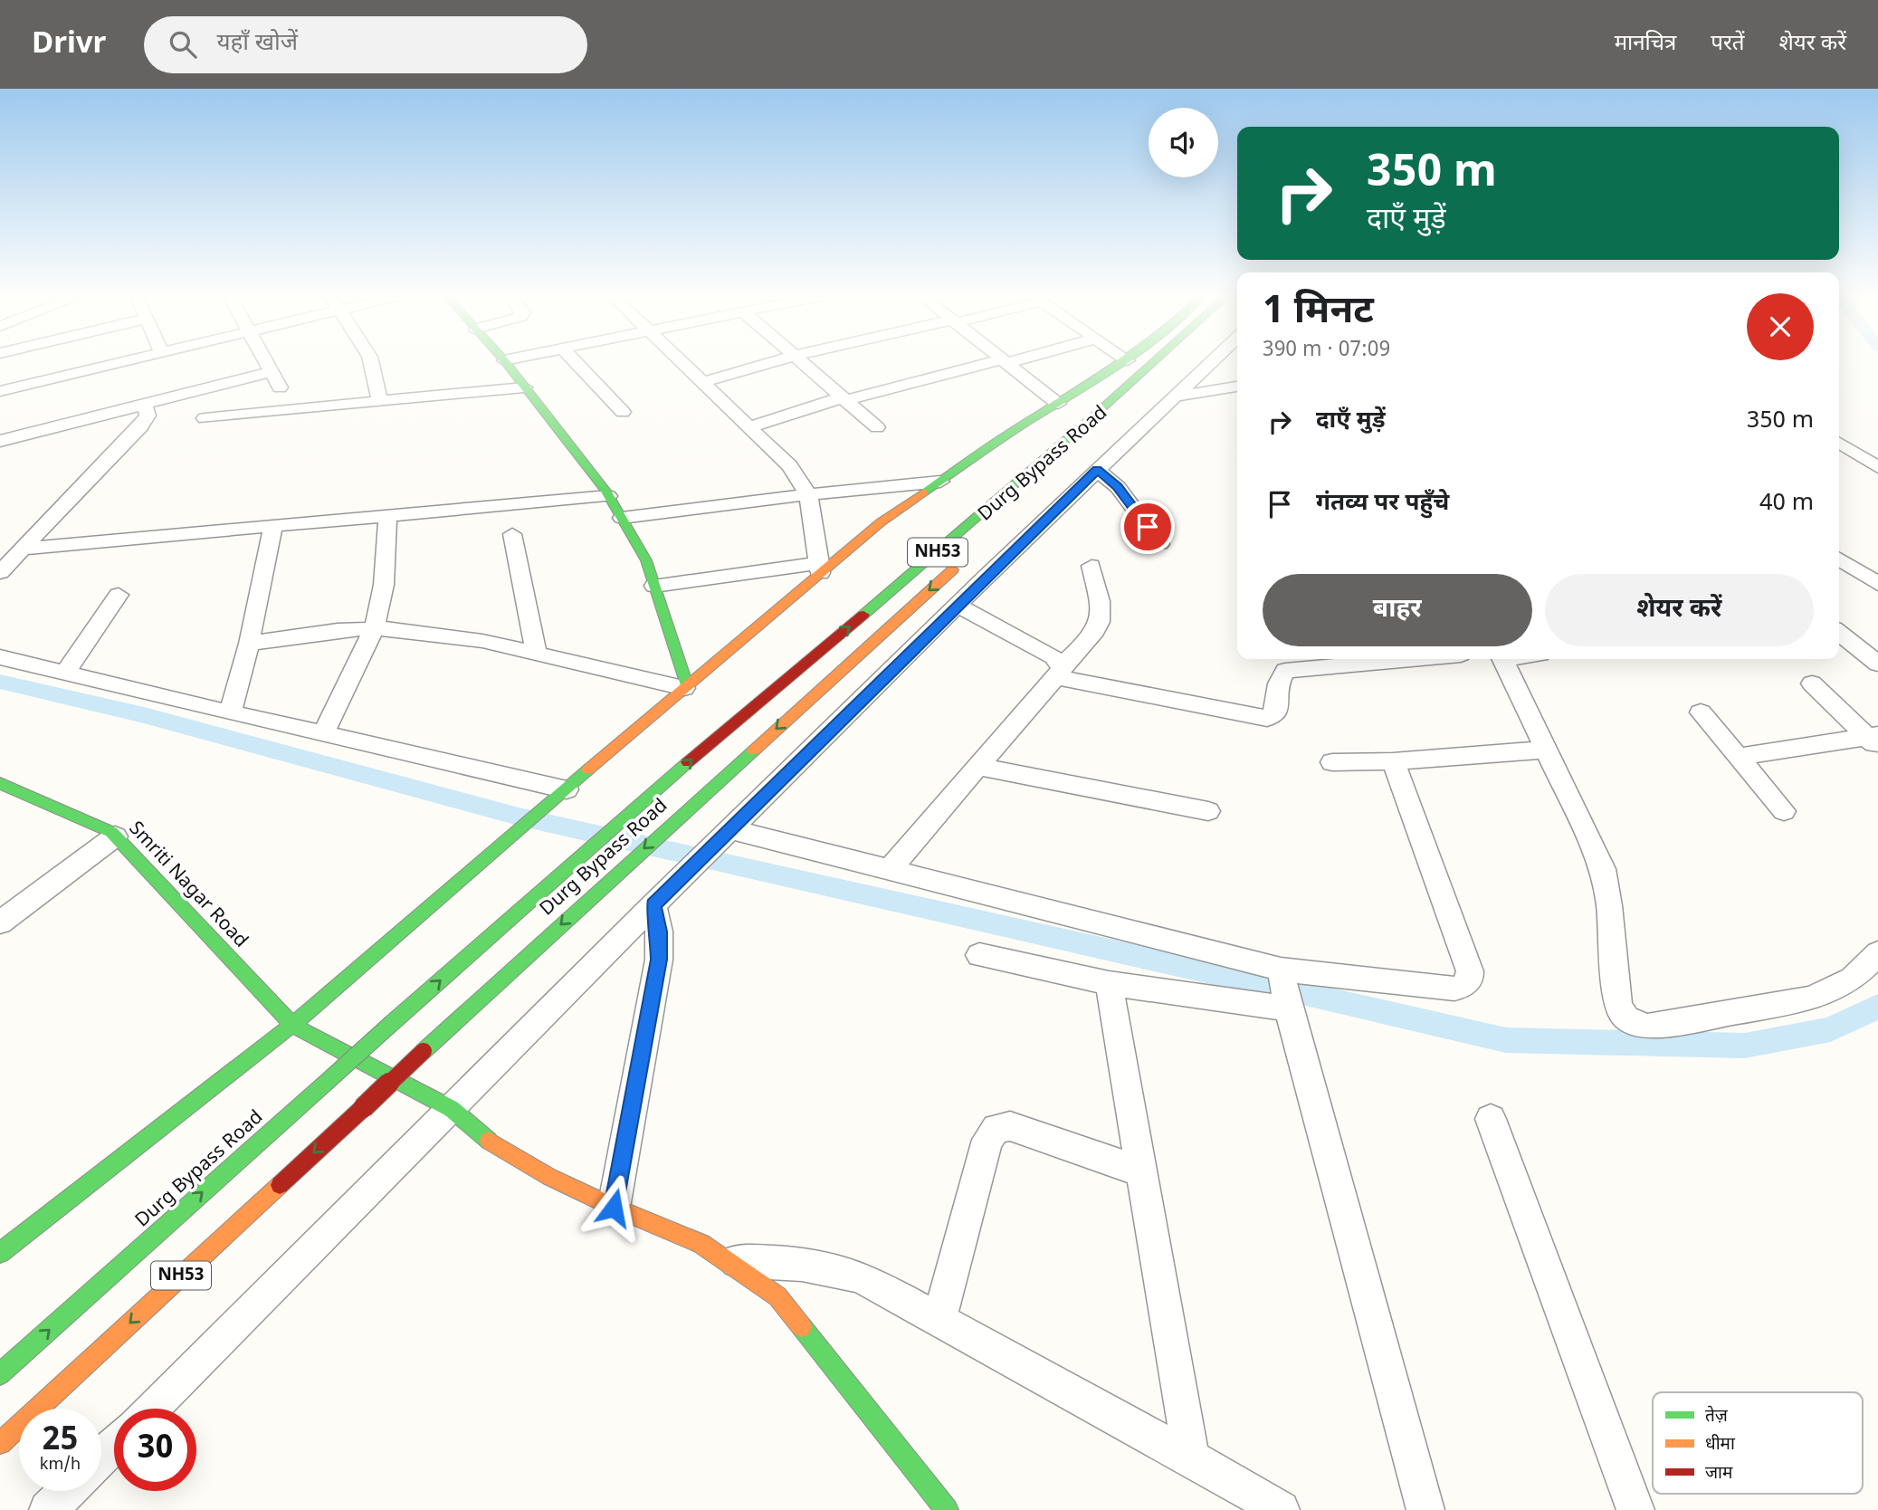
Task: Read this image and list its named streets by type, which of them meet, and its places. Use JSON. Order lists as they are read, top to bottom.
{
  "streets": {
    "main road": ["Durg Bypass Road", "NH53", "Smriti Nagar Road"]
  },
  "legend": ["तेज़", "धीमा", "जाम"],
  "page": {
    "header": "Drivr",
    "search": "यहाँ खोजें",
    "nav": ["मानचित्र", "परतें", "शेयर करें"],
    "turn": ["350 m", "दाएँ मुड़ें"],
    "heading": ["1 मिनट", "390 m · 07:09"],
    "list": [
      {
        "name": "दाएँ मुड़ें",
        "value": "350 m"
      },
      {
        "name": "गंतव्य पर पहुँचे",
        "value": "40 m"
      }
    ],
    "buttons": ["बाहर", "शेयर करें"],
    "speed": "25 km/h",
    "limit": "30"
  }
}
